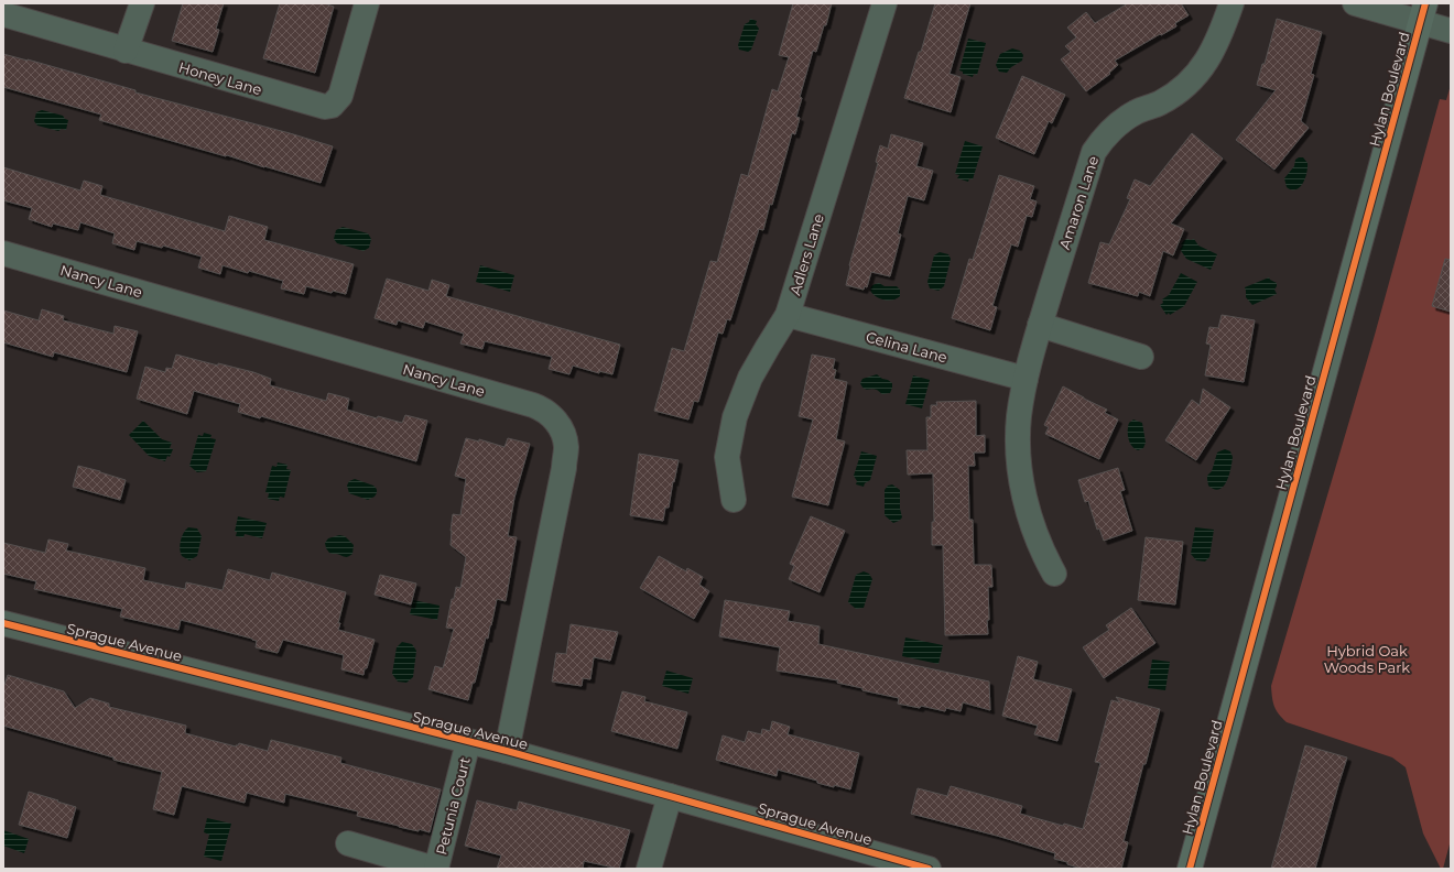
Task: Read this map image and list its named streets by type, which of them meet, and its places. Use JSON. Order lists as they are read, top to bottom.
{
  "streets": {
    "main road": ["Hylan Boulevard"],
    "street": [
      "Honey Lane",
      "Amaron Lane",
      "Adlers Lane",
      "Nancy Lane",
      "Celina Lane",
      "Sprague Avenue",
      "Petunia Court"
    ]
  },
  "crossings": [
    ["Amaron Lane", "Celina Lane"],
    ["Adlers Lane", "Celina Lane"],
    ["Nancy Lane", "Sprague Avenue"],
    ["Sprague Avenue", "Petunia Court"]
  ],
  "parks": ["Hybrid Oak Woods Park"]
}
